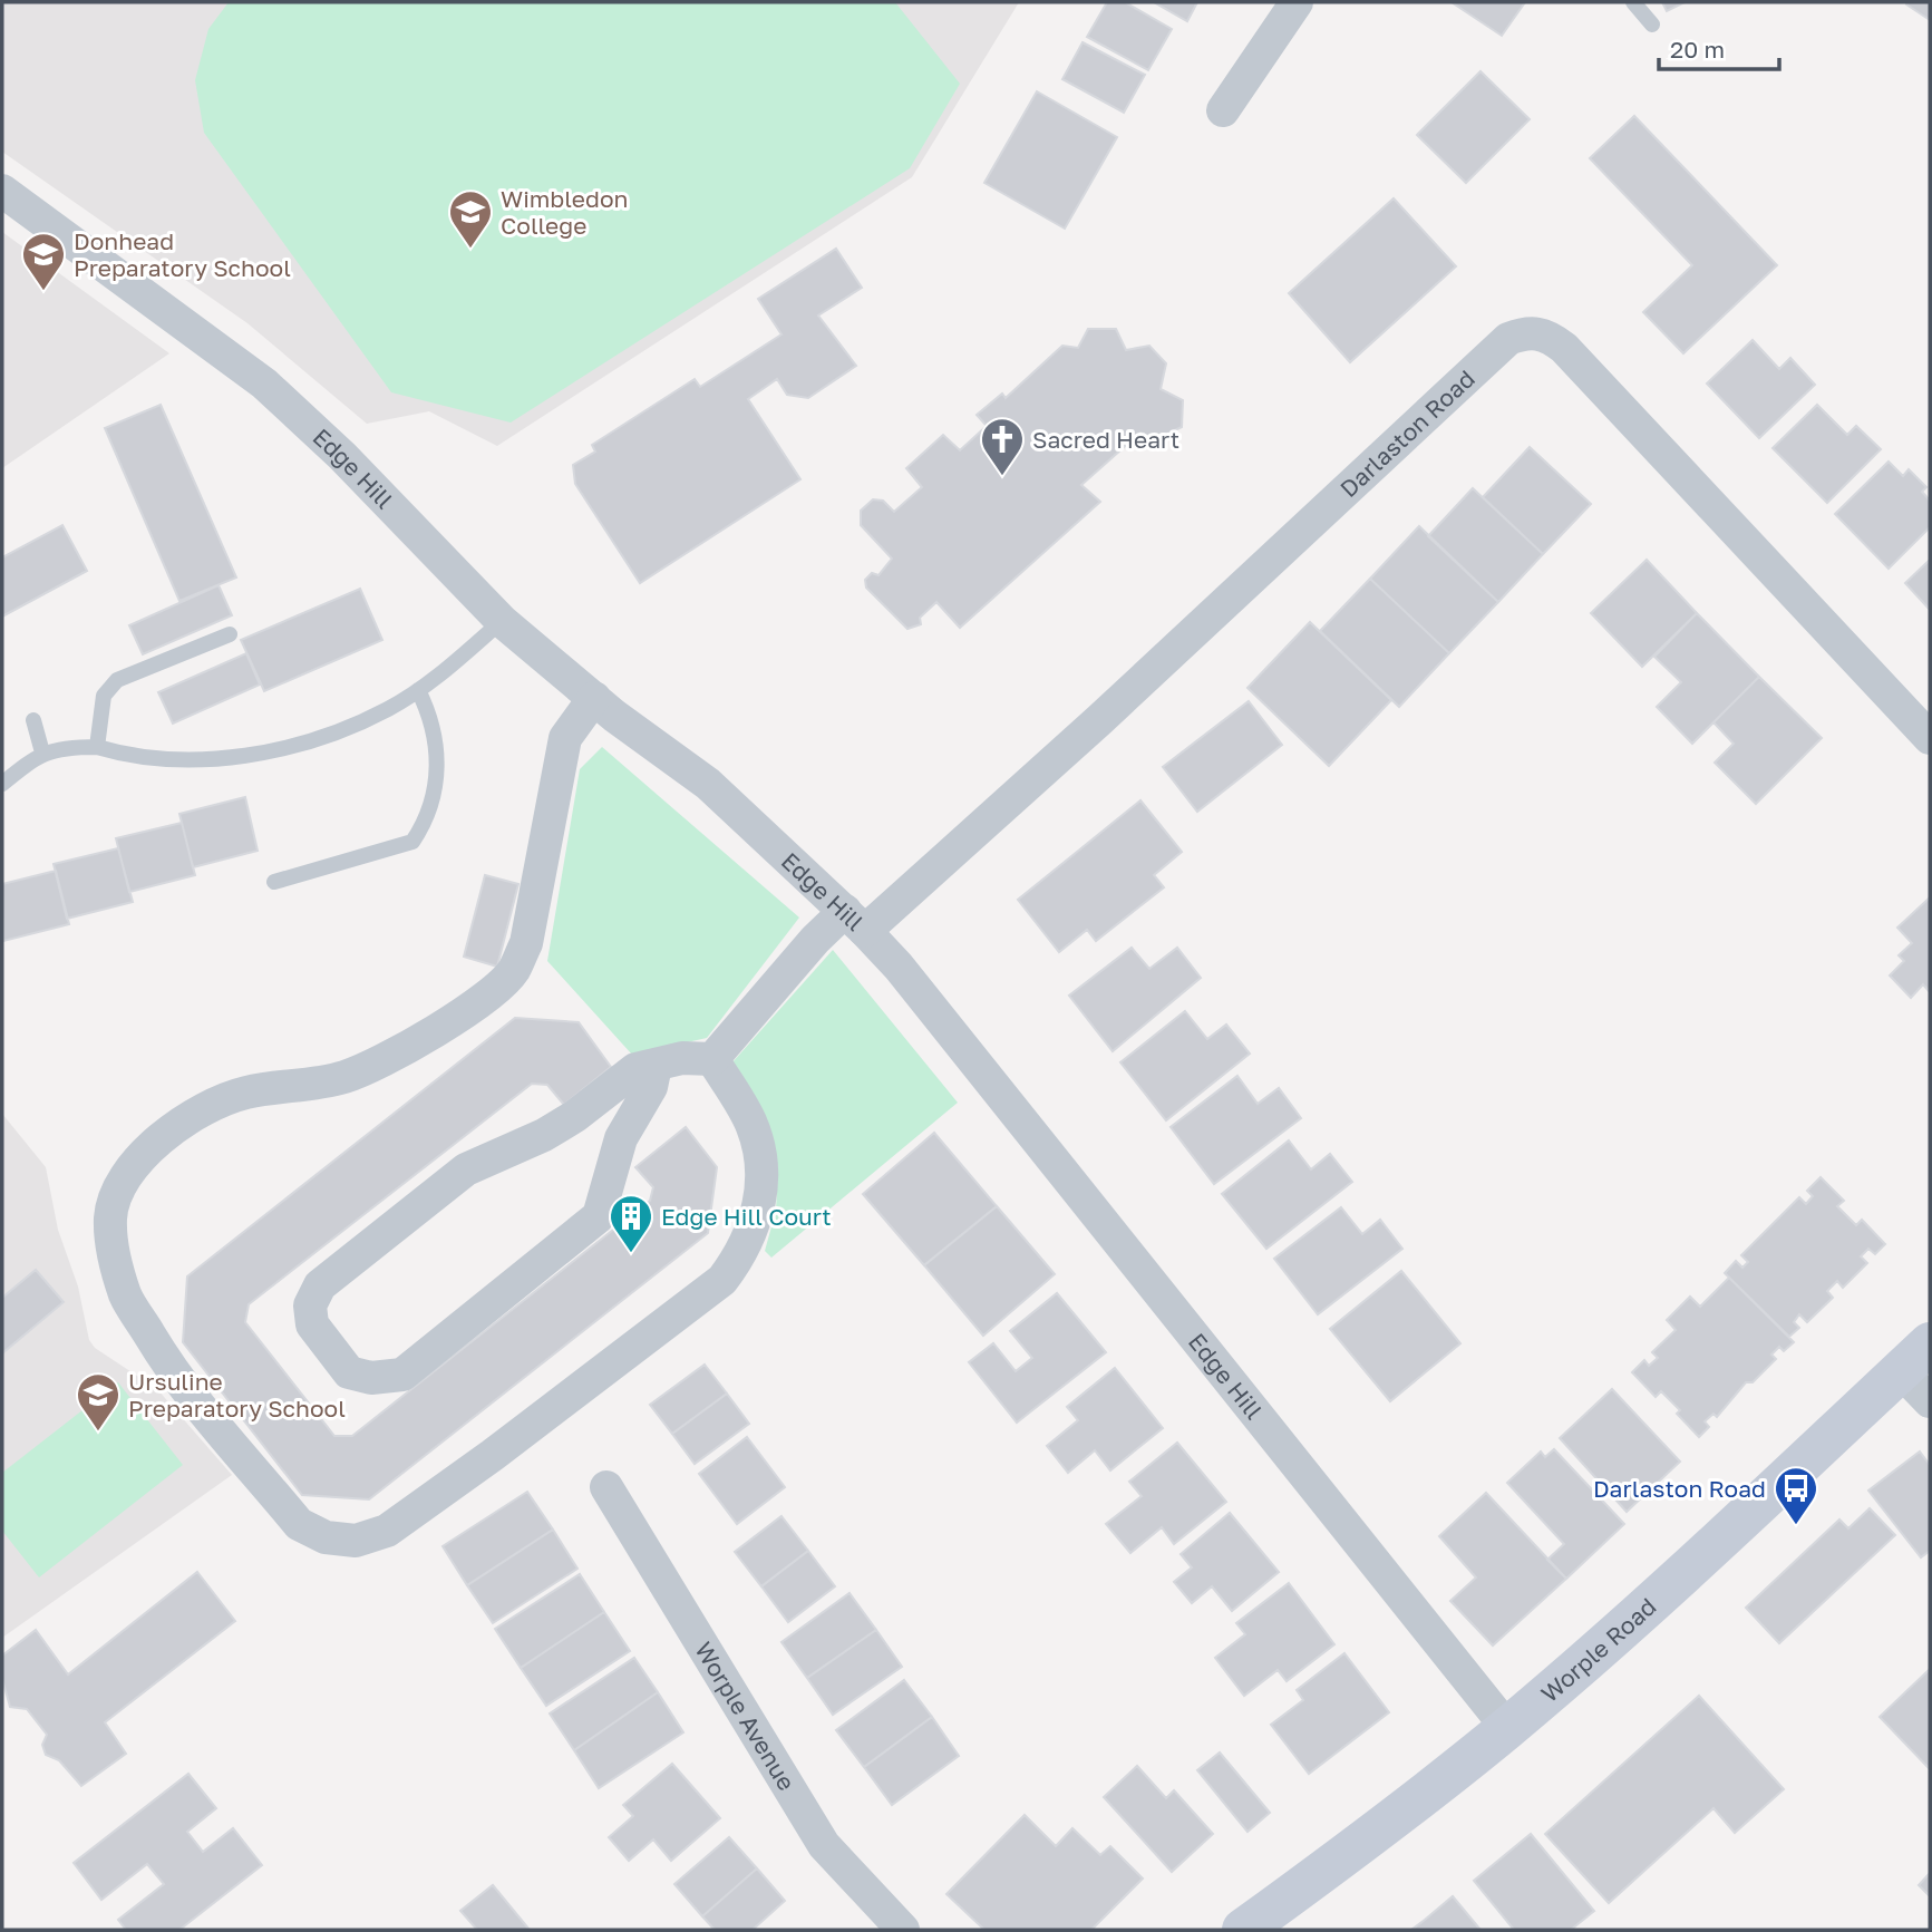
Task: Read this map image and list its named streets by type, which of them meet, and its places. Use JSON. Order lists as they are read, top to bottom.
{
  "streets": {
    "main road": ["Worple Road"],
    "street": ["Darlaston Road", "Edge Hill", "Worple Avenue"]
  },
  "crossings": [
    ["Darlaston Road", "Edge Hill"],
    ["Edge Hill", "Worple Road"]
  ],
  "places": {
    "school or university": ["Wimbledon College", "Donhead Preparatory School", "Ursuline Preparatory School"],
    "church": ["Sacred Heart"],
    "building": ["Edge Hill Court"],
    "bus stop": ["Darlaston Road"]
  },
  "scale_bar": "20 m"
}
